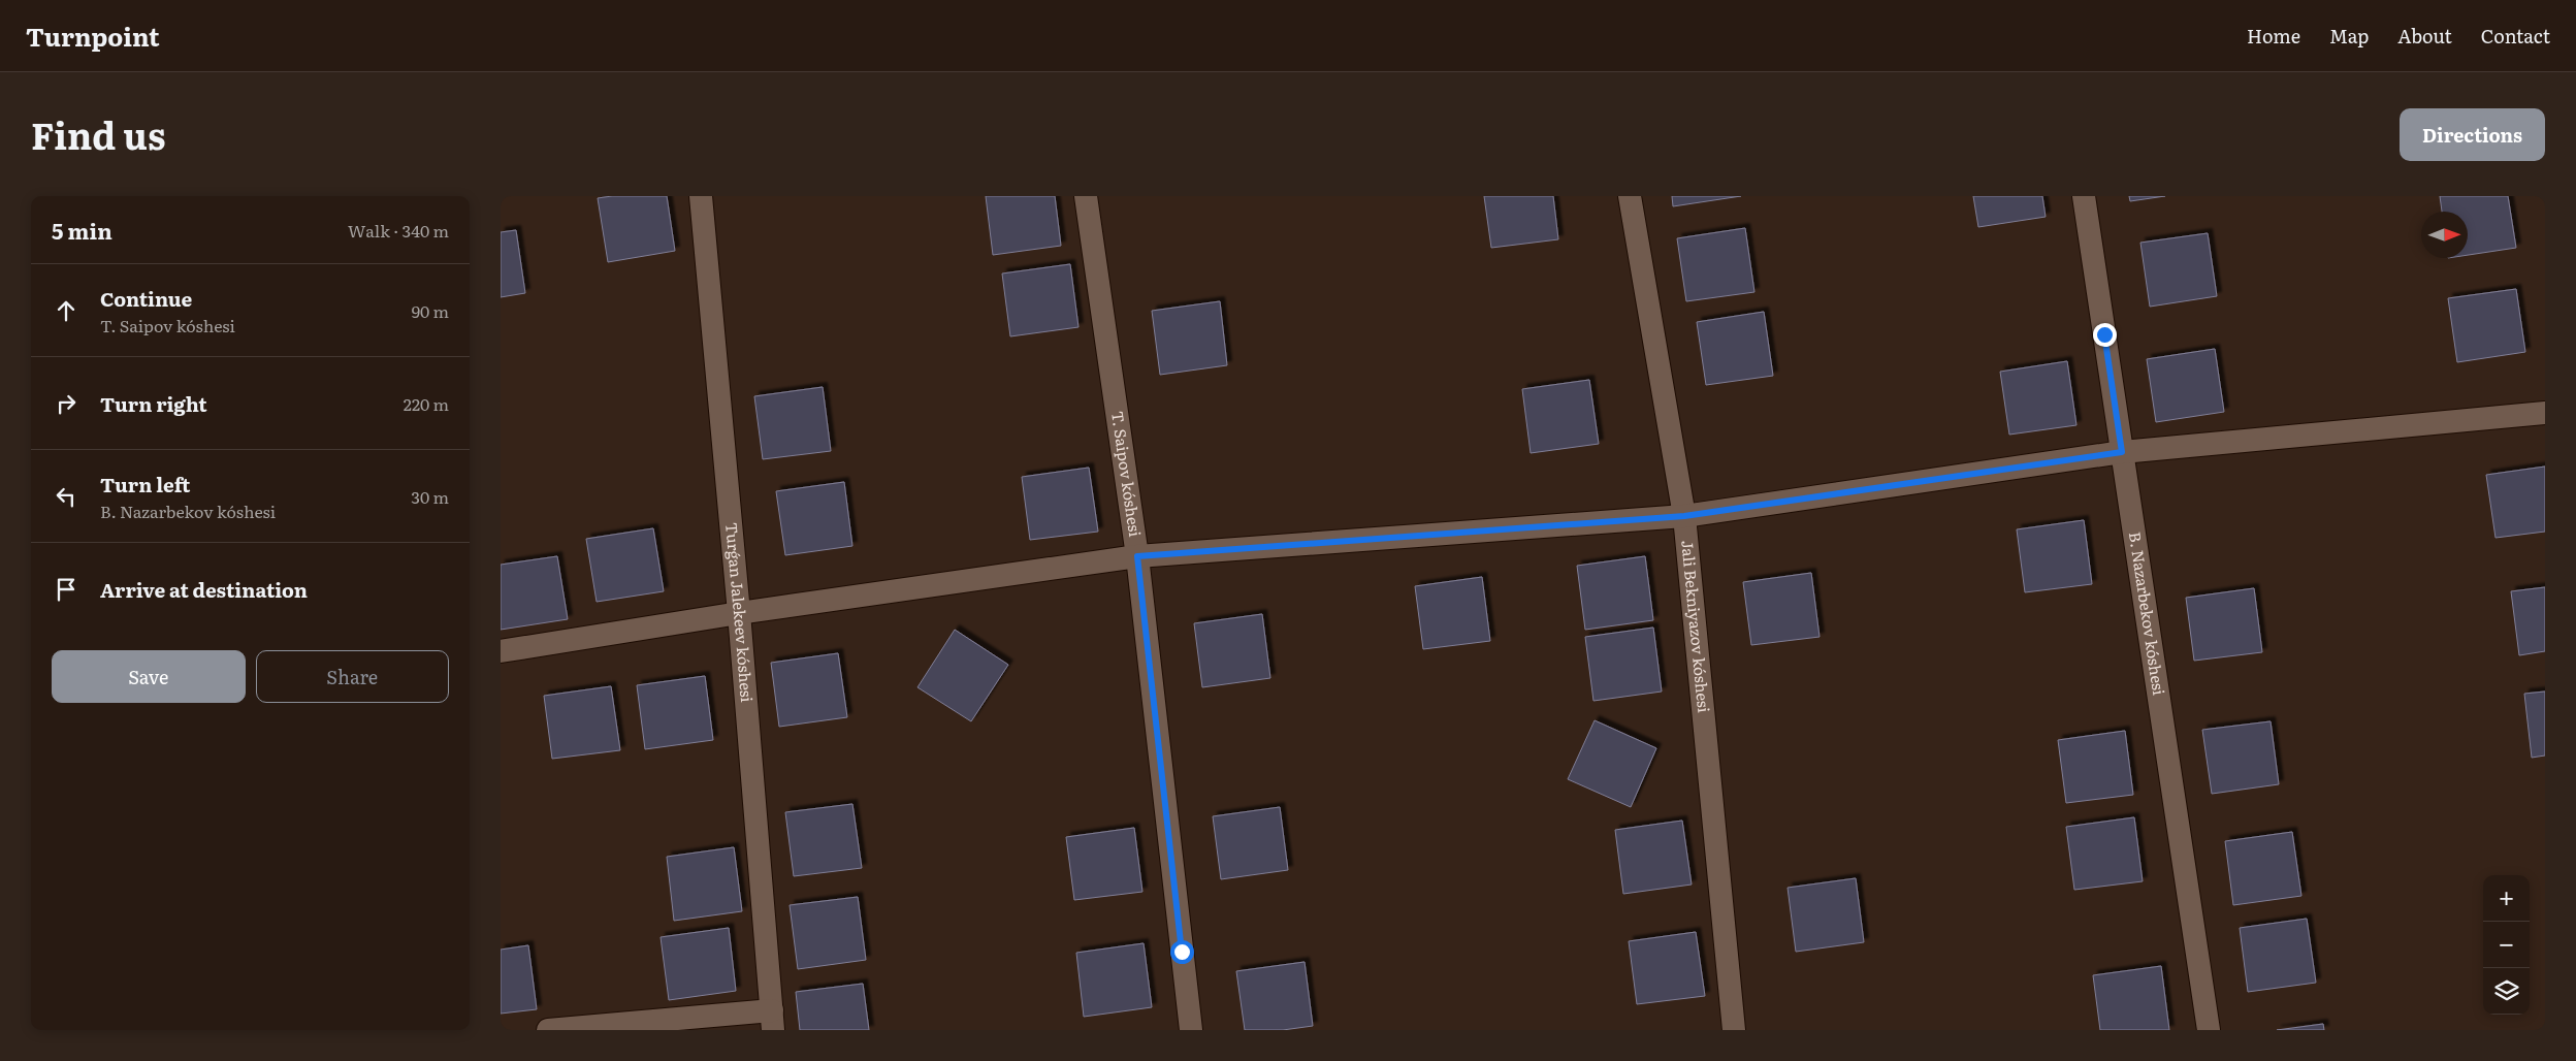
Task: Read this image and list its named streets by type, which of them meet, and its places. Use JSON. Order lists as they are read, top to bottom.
{
  "streets": {
    "street": [
      "T. Saipov kóshesi",
      "Turǵan Jalekeev kóshesi",
      "B. Nazarbekov kóshesi",
      "Jali Bekniyazov kóshesi"
    ]
  },
  "north": "right",
  "page": {
    "header": "Turnpoint",
    "nav": [
      "Home",
      "Map",
      "About",
      "Contact"
    ],
    "title": "Find us",
    "buttons": [
      "Directions",
      ["Save", "Share"]
    ],
    "heading": ["5 min", "Walk · 340 m"],
    "list": [
      ["Continue", "T. Saipov kóshesi", "90 m"],
      ["Turn right", "220 m"],
      ["Turn left", "B. Nazarbekov kóshesi", "30 m"],
      "Arrive at destination"
    ],
    "map_buttons": ["+", "−"]
  }
}
